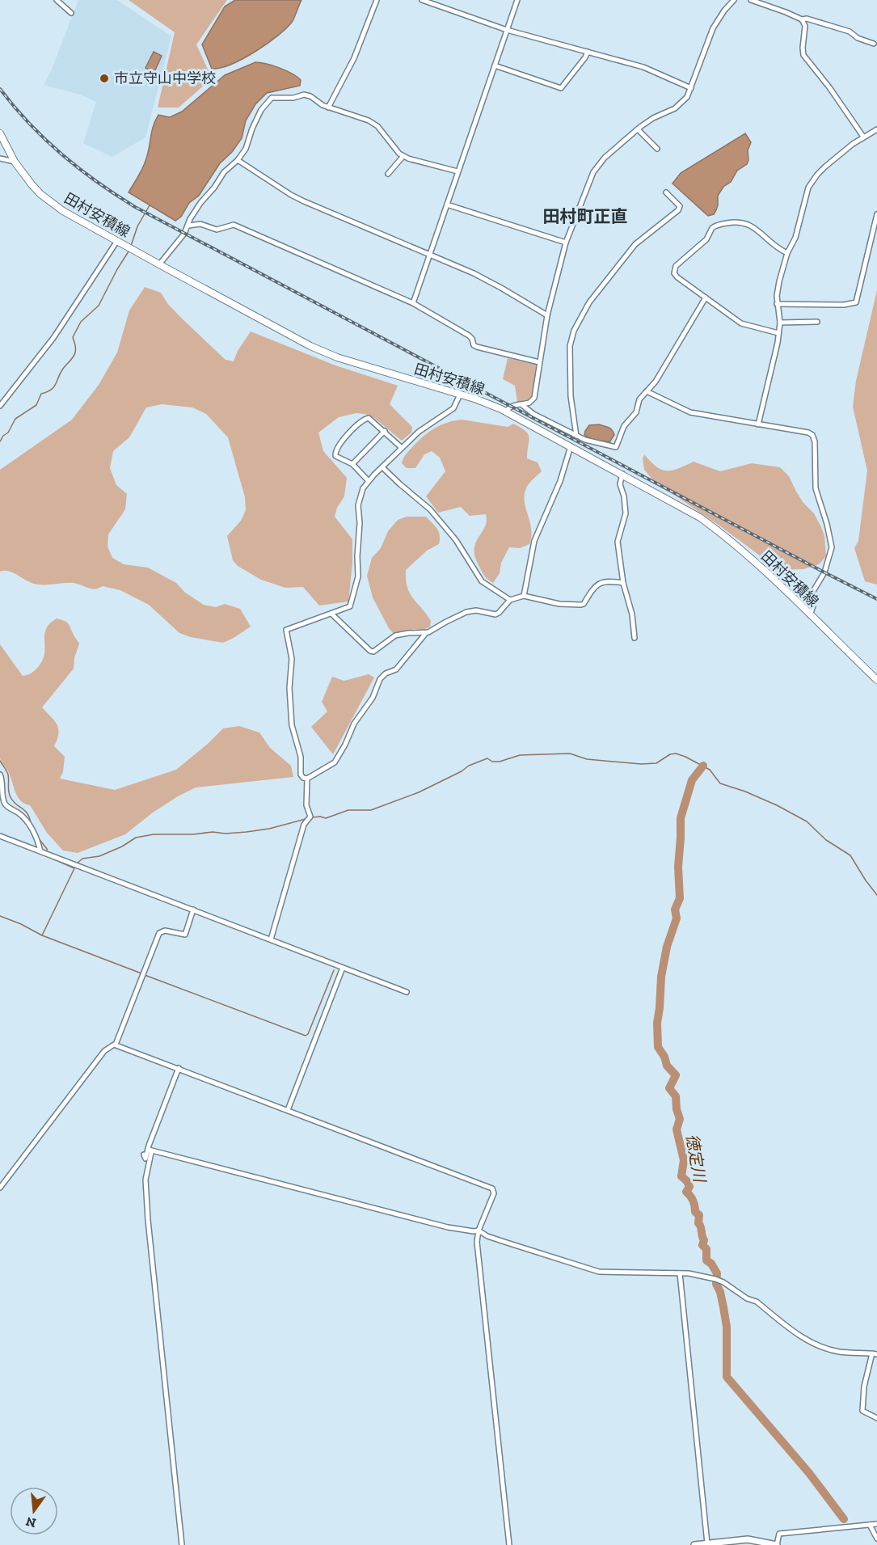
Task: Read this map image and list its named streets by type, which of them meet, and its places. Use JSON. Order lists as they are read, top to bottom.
{
  "streets": {
    "main road": ["田村安積線"]
  },
  "districts": ["田村町正直"],
  "water": ["徳定川"],
  "places": ["市立守山中学校"],
  "north": "bottom"
}
